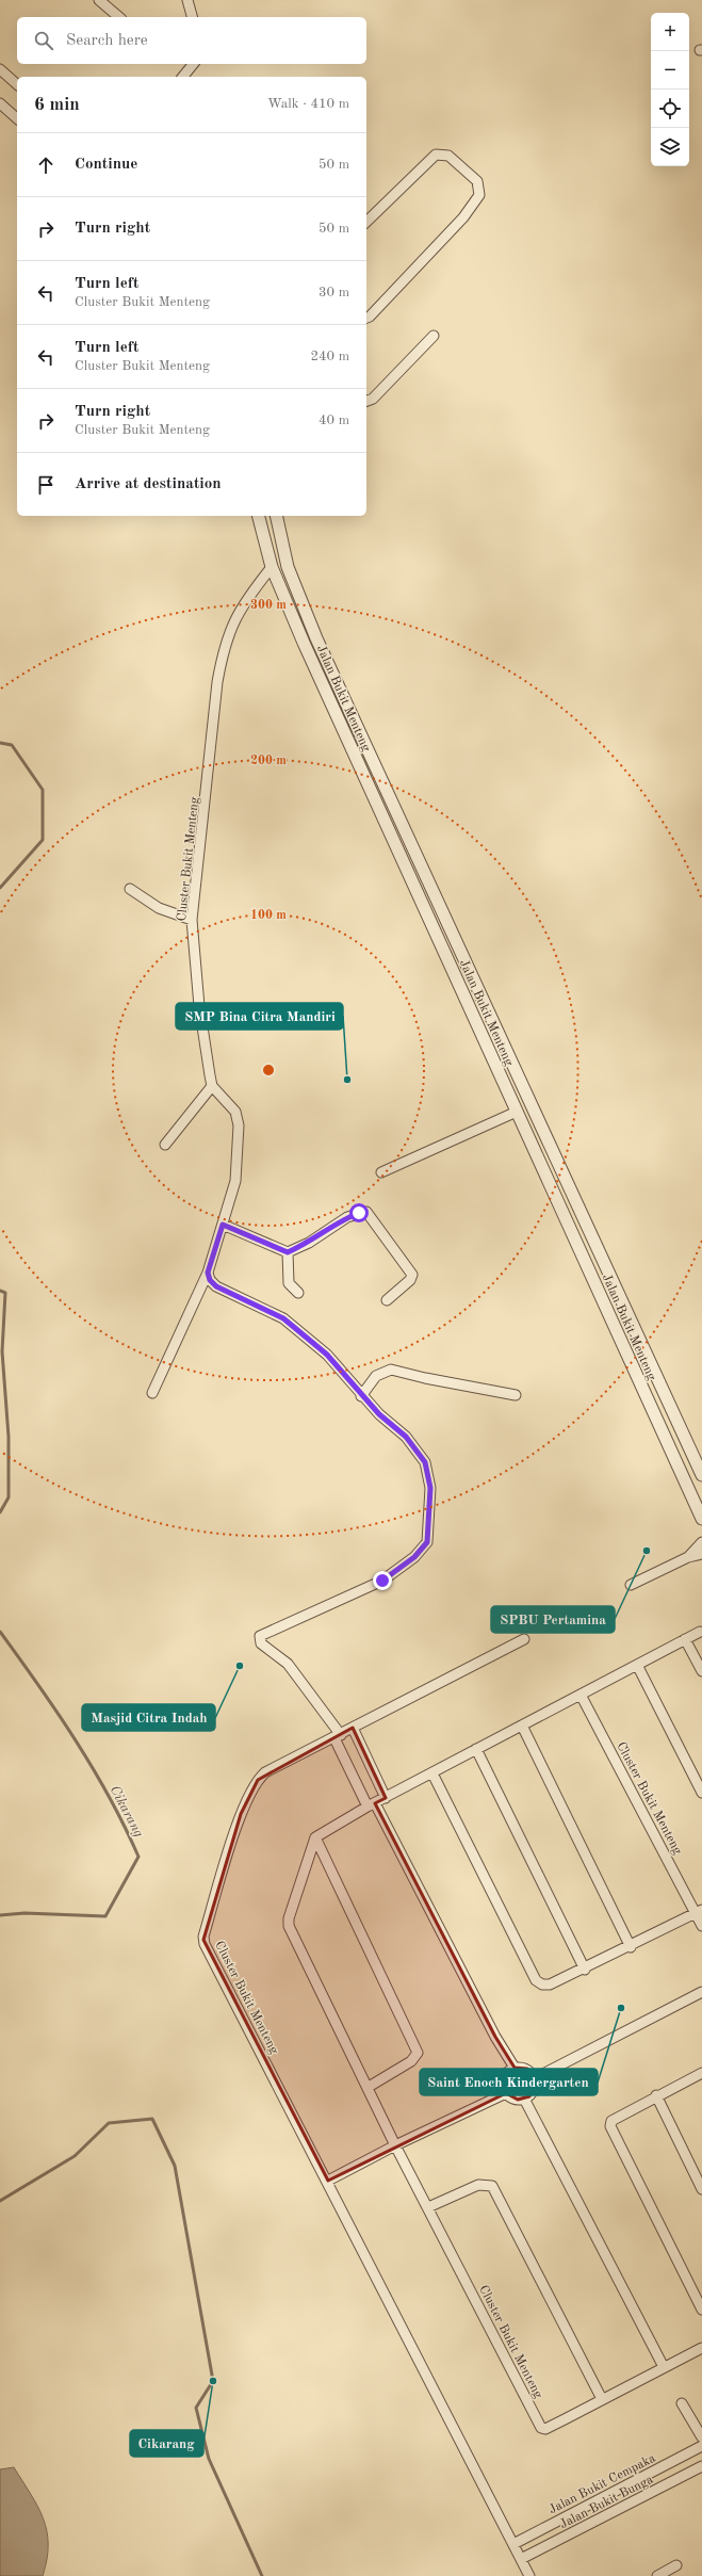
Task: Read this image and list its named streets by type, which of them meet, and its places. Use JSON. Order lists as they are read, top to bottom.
{
  "streets": {
    "street": [
      "Jalan Bukit Menteng",
      "Cluster Bukit Menteng",
      "Jalan Bukit Cempaka",
      "Jalan Bukit Bunga"
    ]
  },
  "crossings": [
    ["Jalan Bukit Menteng", "Cluster Bukit Menteng"],
    ["Cluster Bukit Menteng", "Jalan Bukit Cempaka"],
    ["Cluster Bukit Menteng", "Jalan Bukit Bunga"]
  ],
  "water": ["Cikarang"],
  "places": [
    "SMP Bina Citra Mandiri",
    "SPBU Pertamina",
    "Masjid Citra Indah",
    "Saint Enoch Kindergarten",
    "Cikarang"
  ],
  "page": {
    "map_buttons": ["+", "−"],
    "search": "Search here",
    "heading": ["6 min", "Walk · 410 m"],
    "list": [
      ["Continue", "50 m"],
      ["Turn right", "50 m"],
      ["Turn left", "Cluster Bukit Menteng", "30 m"],
      ["Turn left", "Cluster Bukit Menteng", "240 m"],
      ["Turn right", "Cluster Bukit Menteng", "40 m"],
      "Arrive at destination"
    ]
  },
  "rings": ["300 m", "200 m", "100 m"]
}
